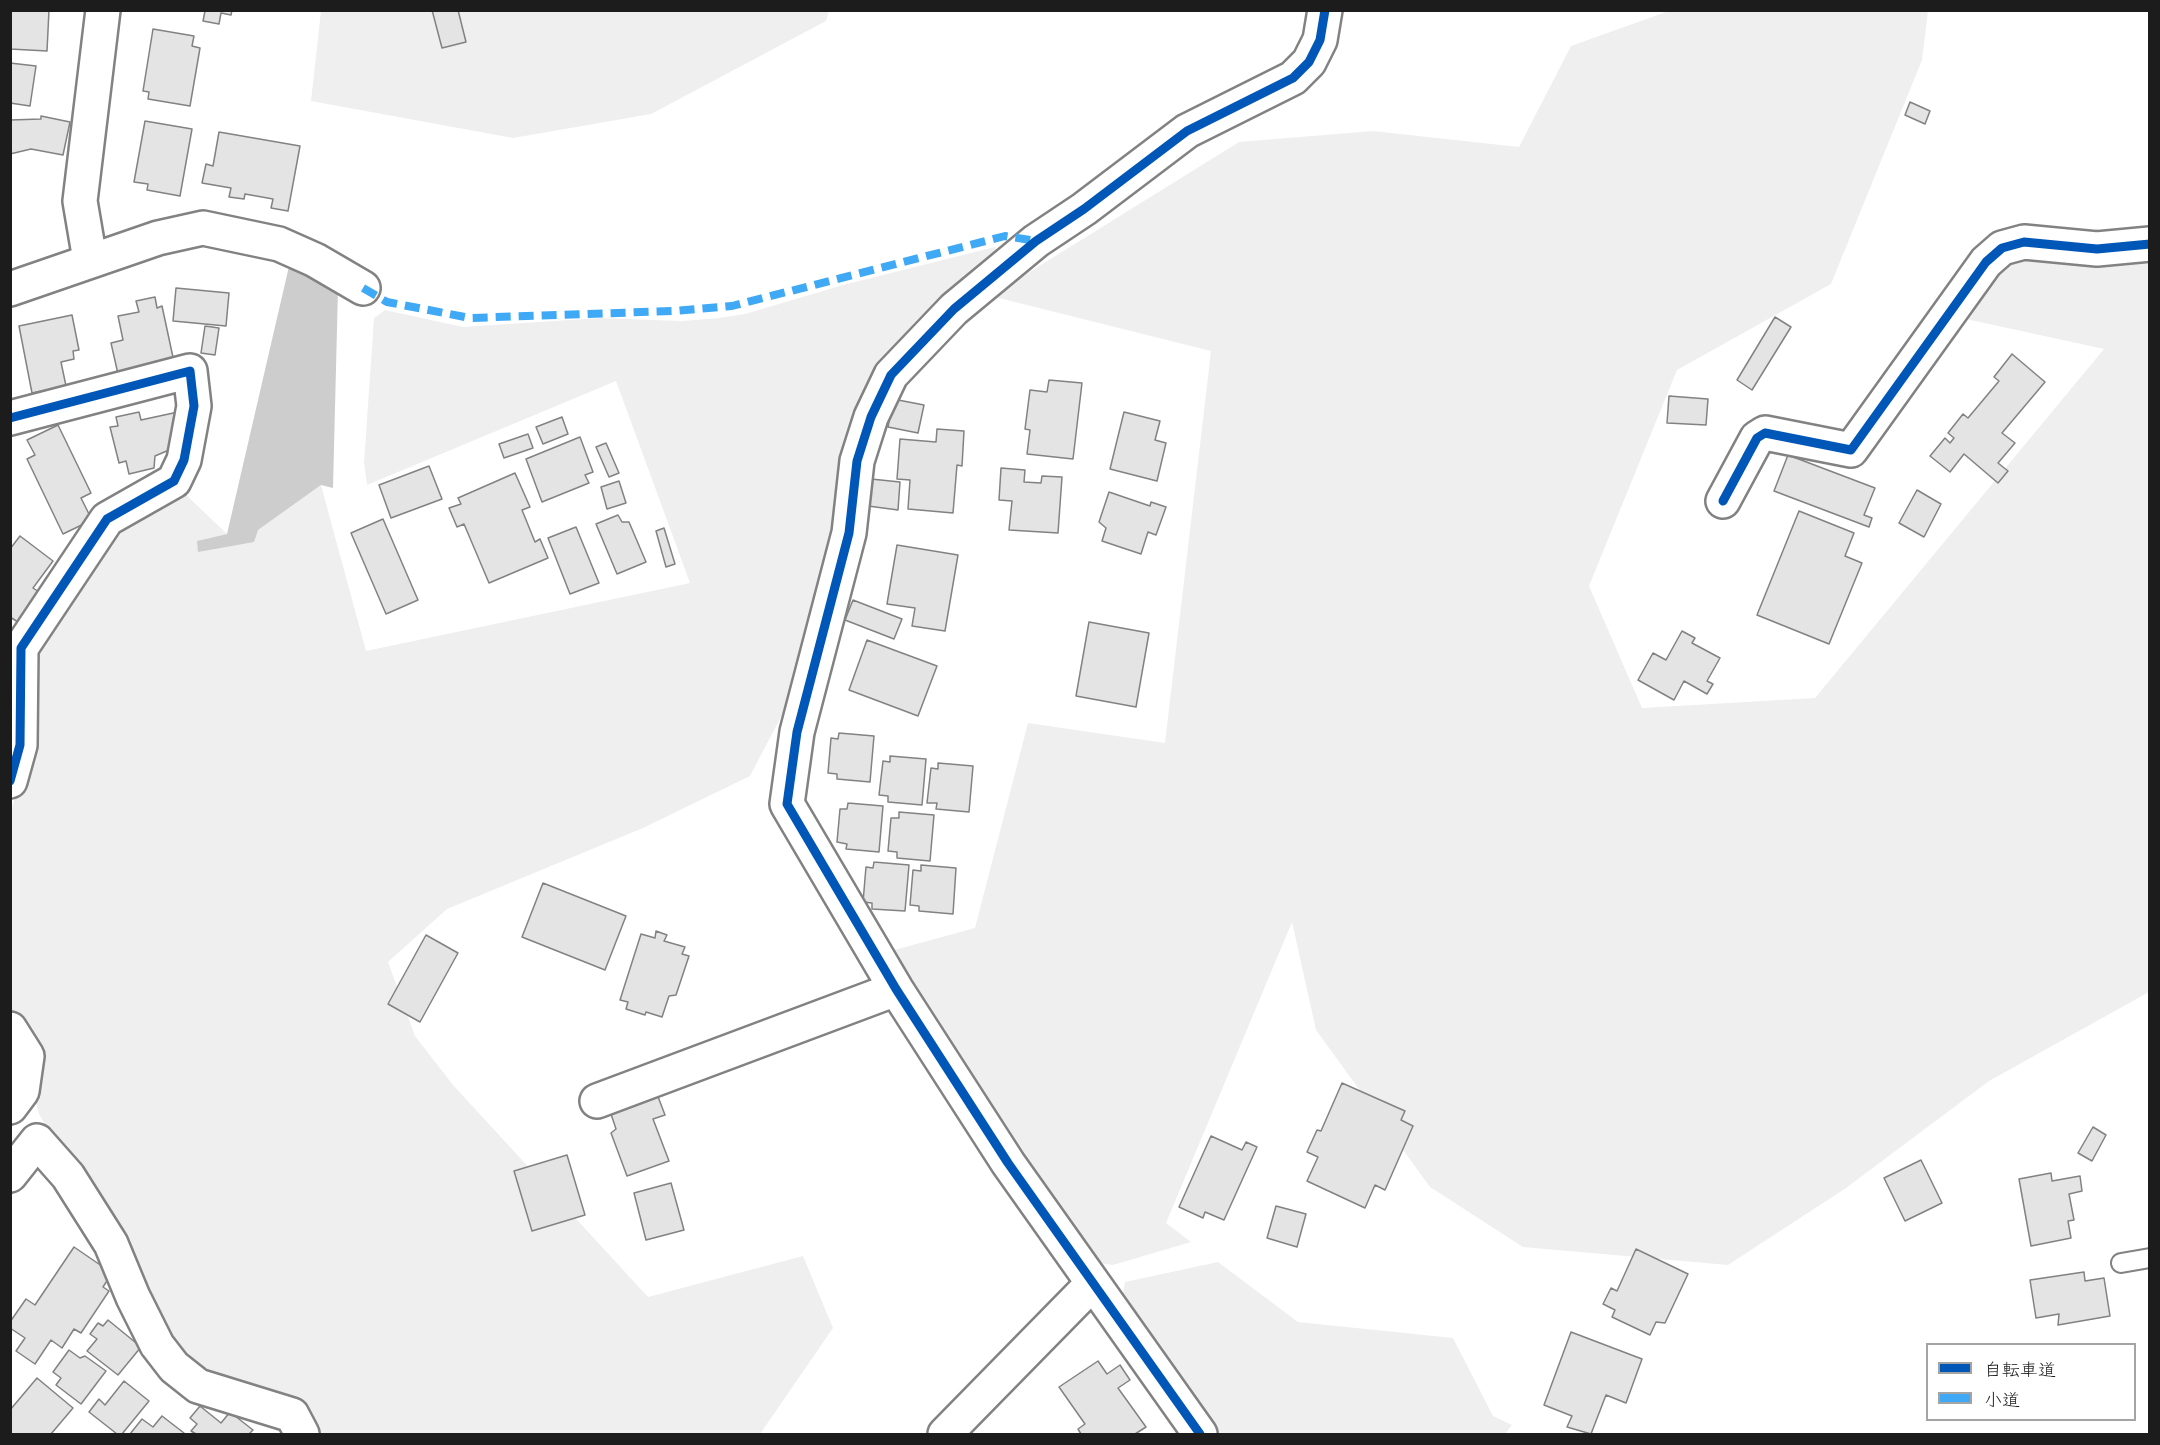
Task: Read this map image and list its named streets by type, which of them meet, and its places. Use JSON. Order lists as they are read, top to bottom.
{
  "legend": ["自転車道", "小道"]
}
